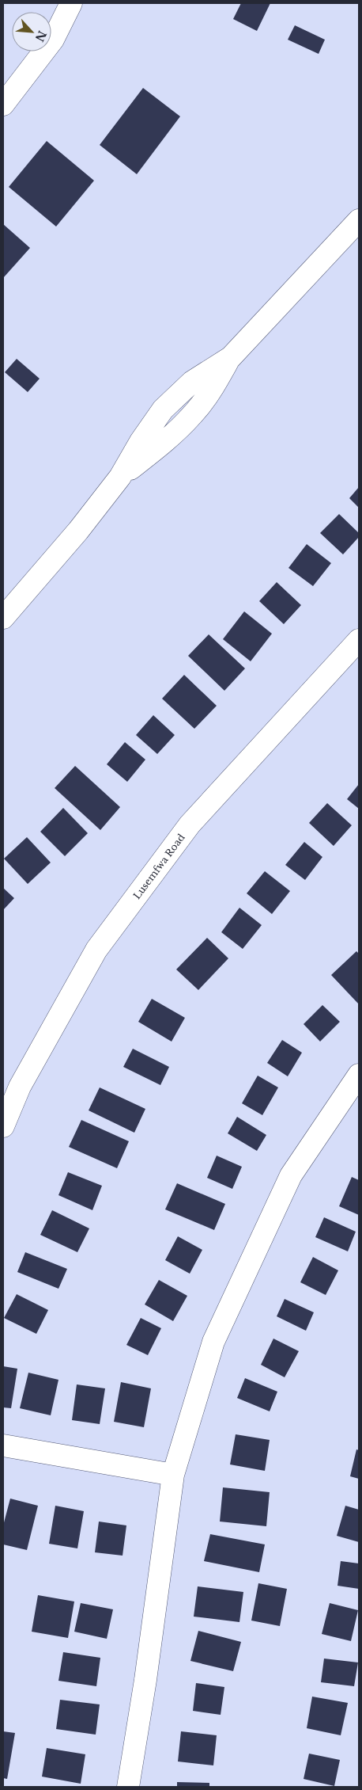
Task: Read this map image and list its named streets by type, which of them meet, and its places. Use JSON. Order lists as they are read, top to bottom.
{
  "streets": {
    "street": ["Lusemfwa Road"]
  },
  "north": "bottom right"
}
